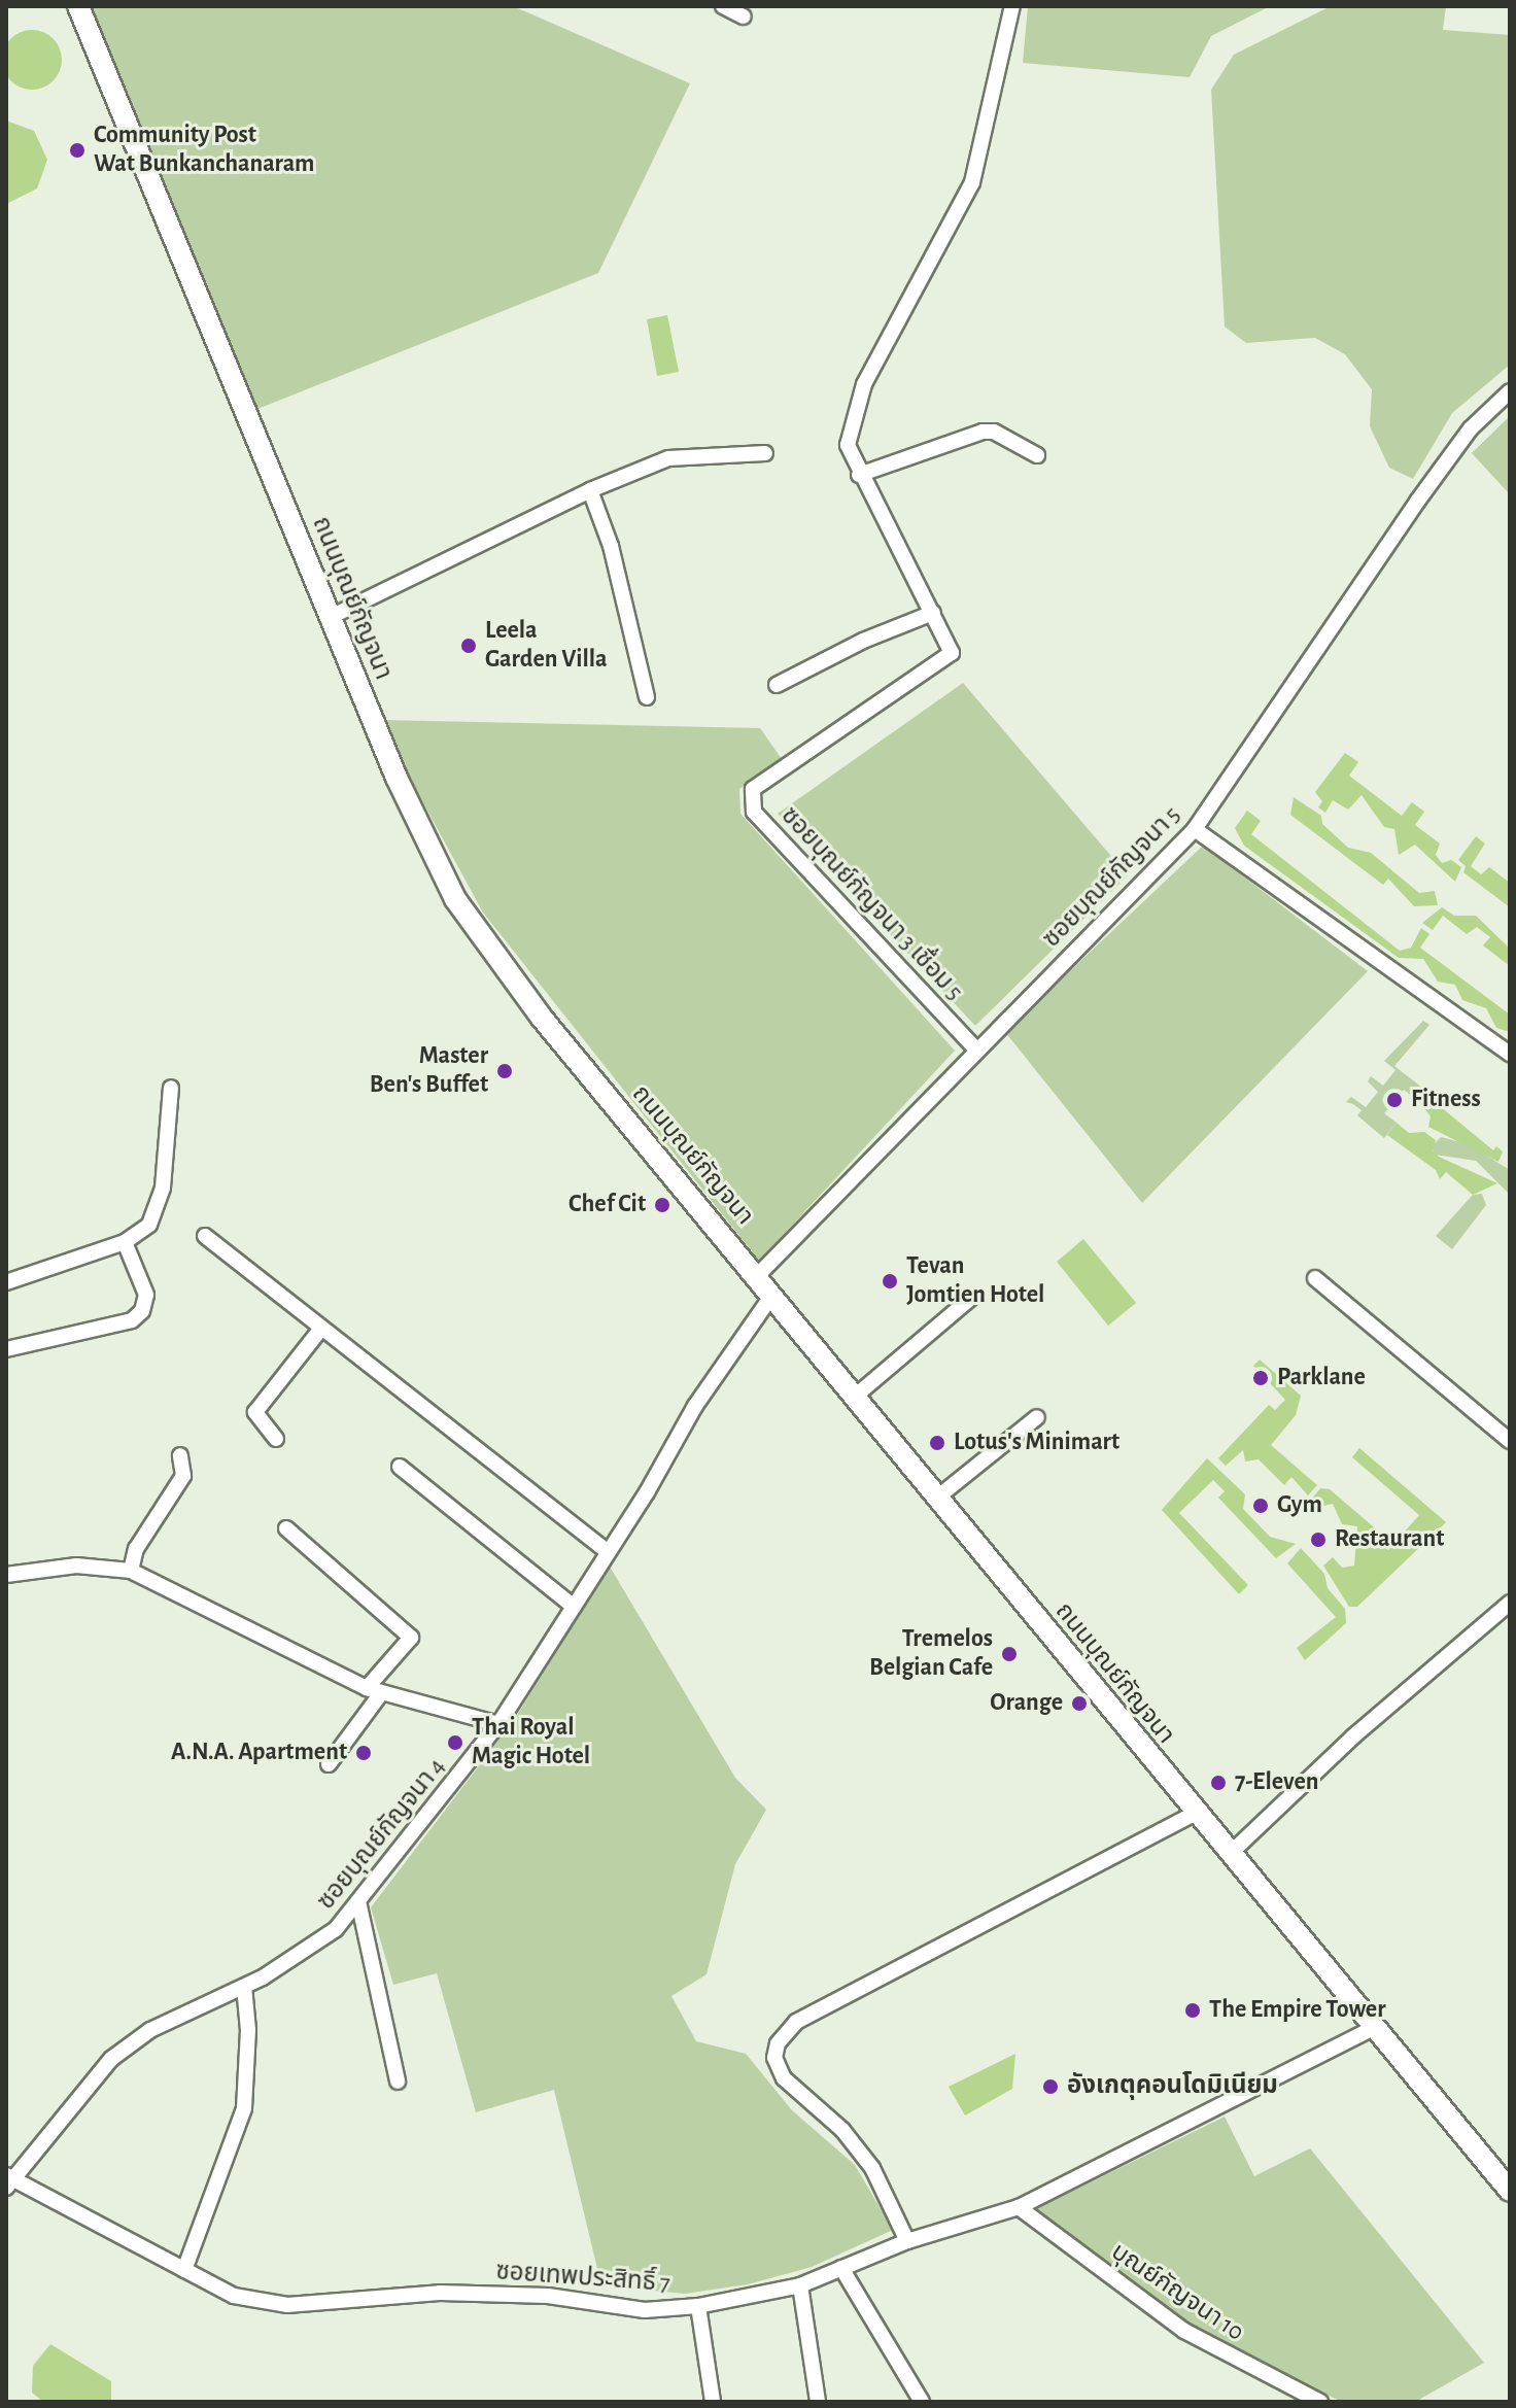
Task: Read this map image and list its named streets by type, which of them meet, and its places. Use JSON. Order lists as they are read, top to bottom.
{
  "streets": {
    "street": [
      "ถนนบุณย์กัญจนา",
      "ซอยบุณย์กัญจนา 5",
      "ซอยบุณย์กัญจนา 3 เชื่อม 5",
      "ซอยบุณย์กัญจนา 4",
      "ซอยเทพประสิทธิ์ 7",
      "บุณย์กัญจนา 10"
    ]
  },
  "crossings": [
    ["ถนนบุณย์กัญจนา", "ซอยบุณย์กัญจนา 5"],
    ["ถนนบุณย์กัญจนา", "ซอยบุณย์กัญจนา 4"],
    ["ถนนบุณย์กัญจนา", "ซอยเทพประสิทธิ์ 7"],
    ["ซอยบุณย์กัญจนา 5", "ซอยบุณย์กัญจนา 3 เชื่อม 5"],
    ["ซอยบุณย์กัญจนา 4", "ซอยเทพประสิทธิ์ 7"],
    ["ซอยเทพประสิทธิ์ 7", "บุณย์กัญจนา 10"]
  ],
  "places": [
    "Community Post Wat Bunkanchanaram",
    "Leela Garden Villa",
    "Master Ben's Buffet",
    "Fitness",
    "Chef Cit",
    "Tevan Jomtien Hotel",
    "Parklane",
    "Lotus's Minimart",
    "Gym",
    "Restaurant",
    "Tremelos Belgian Cafe",
    "Orange",
    "Thai Royal Magic Hotel",
    "A.N.A. Apartment",
    "7-Eleven",
    "The Empire Tower",
    "อังเกตุคอนโดมิเนียม"
  ]
}
